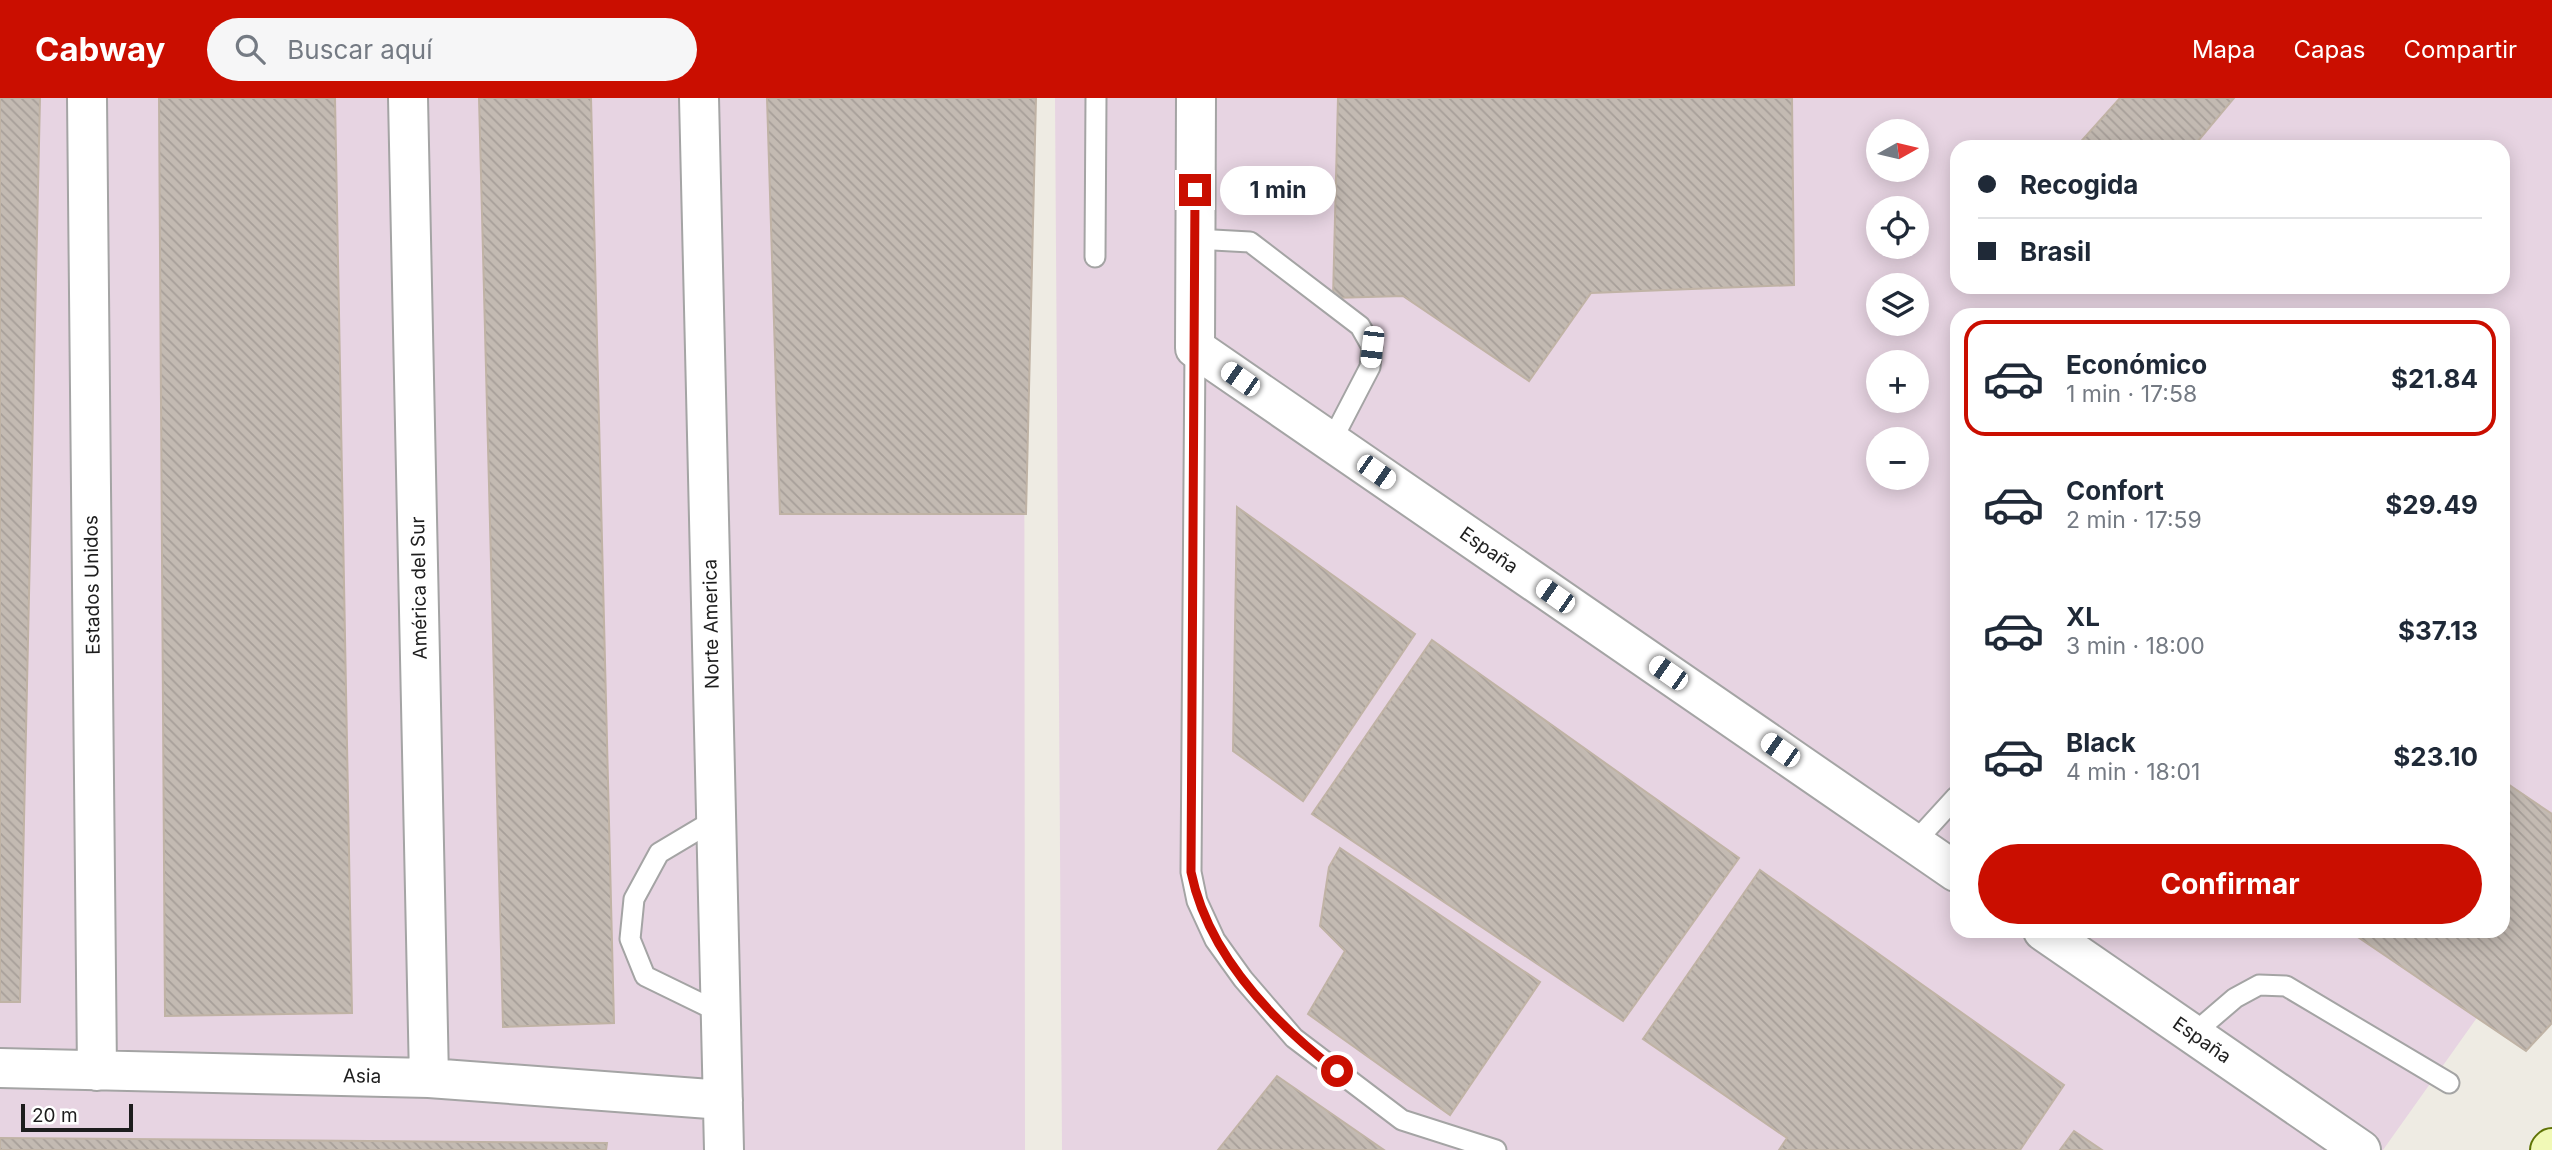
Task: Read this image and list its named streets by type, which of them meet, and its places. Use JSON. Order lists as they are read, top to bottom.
{
  "streets": {
    "street": [
      "España",
      "Estados Unidos",
      "América del Sur",
      "Norte America",
      "Asia"
    ]
  },
  "crossings": [
    ["Estados Unidos", "Asia"],
    ["América del Sur", "Asia"],
    ["Norte America", "Asia"]
  ],
  "scale_bar": "20 m",
  "north": "right",
  "page": {
    "header": "Cabway",
    "search": "Buscar aquí",
    "nav": ["Mapa", "Capas", "Compartir"],
    "map_buttons": ["+", "−"],
    "banner": ["Recogida", "Brasil"],
    "bubble": "1 min",
    "list": [
      {
        "name": "Económico",
        "note": "1 min · 17:58",
        "value": "$21.84"
      },
      {
        "name": "Confort",
        "note": "2 min · 17:59",
        "value": "$29.49"
      },
      {
        "name": "XL",
        "note": "3 min · 18:00",
        "value": "$37.13"
      },
      {
        "name": "Black",
        "note": "4 min · 18:01",
        "value": "$23.10"
      }
    ],
    "buttons": "Confirmar",
    "scale": "20 m"
  }
}
